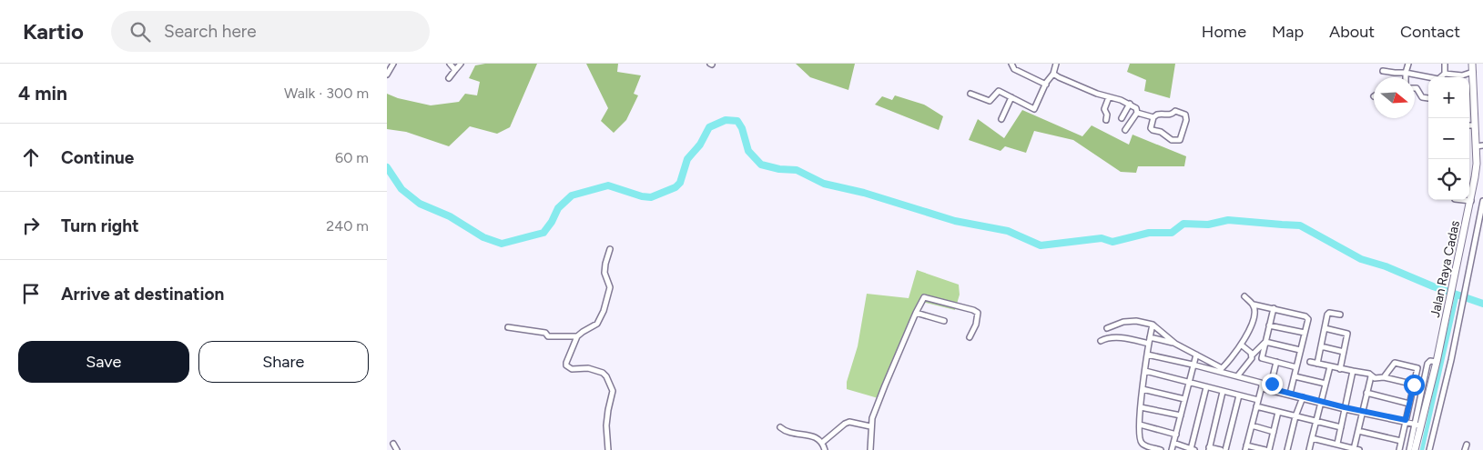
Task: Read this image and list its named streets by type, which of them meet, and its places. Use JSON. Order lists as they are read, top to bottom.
{
  "streets": {
    "street": ["Jalan Raya Cadas"]
  },
  "north": "right",
  "page": {
    "header": "Kartio",
    "search": "Search here",
    "nav": [
      "Home",
      "Map",
      "About",
      "Contact"
    ],
    "heading": ["4 min", "Walk · 300 m"],
    "map_buttons": ["+", "−"],
    "list": [
      ["Continue", "60 m"],
      ["Turn right", "240 m"],
      "Arrive at destination"
    ],
    "buttons": ["Save", "Share"]
  }
}
